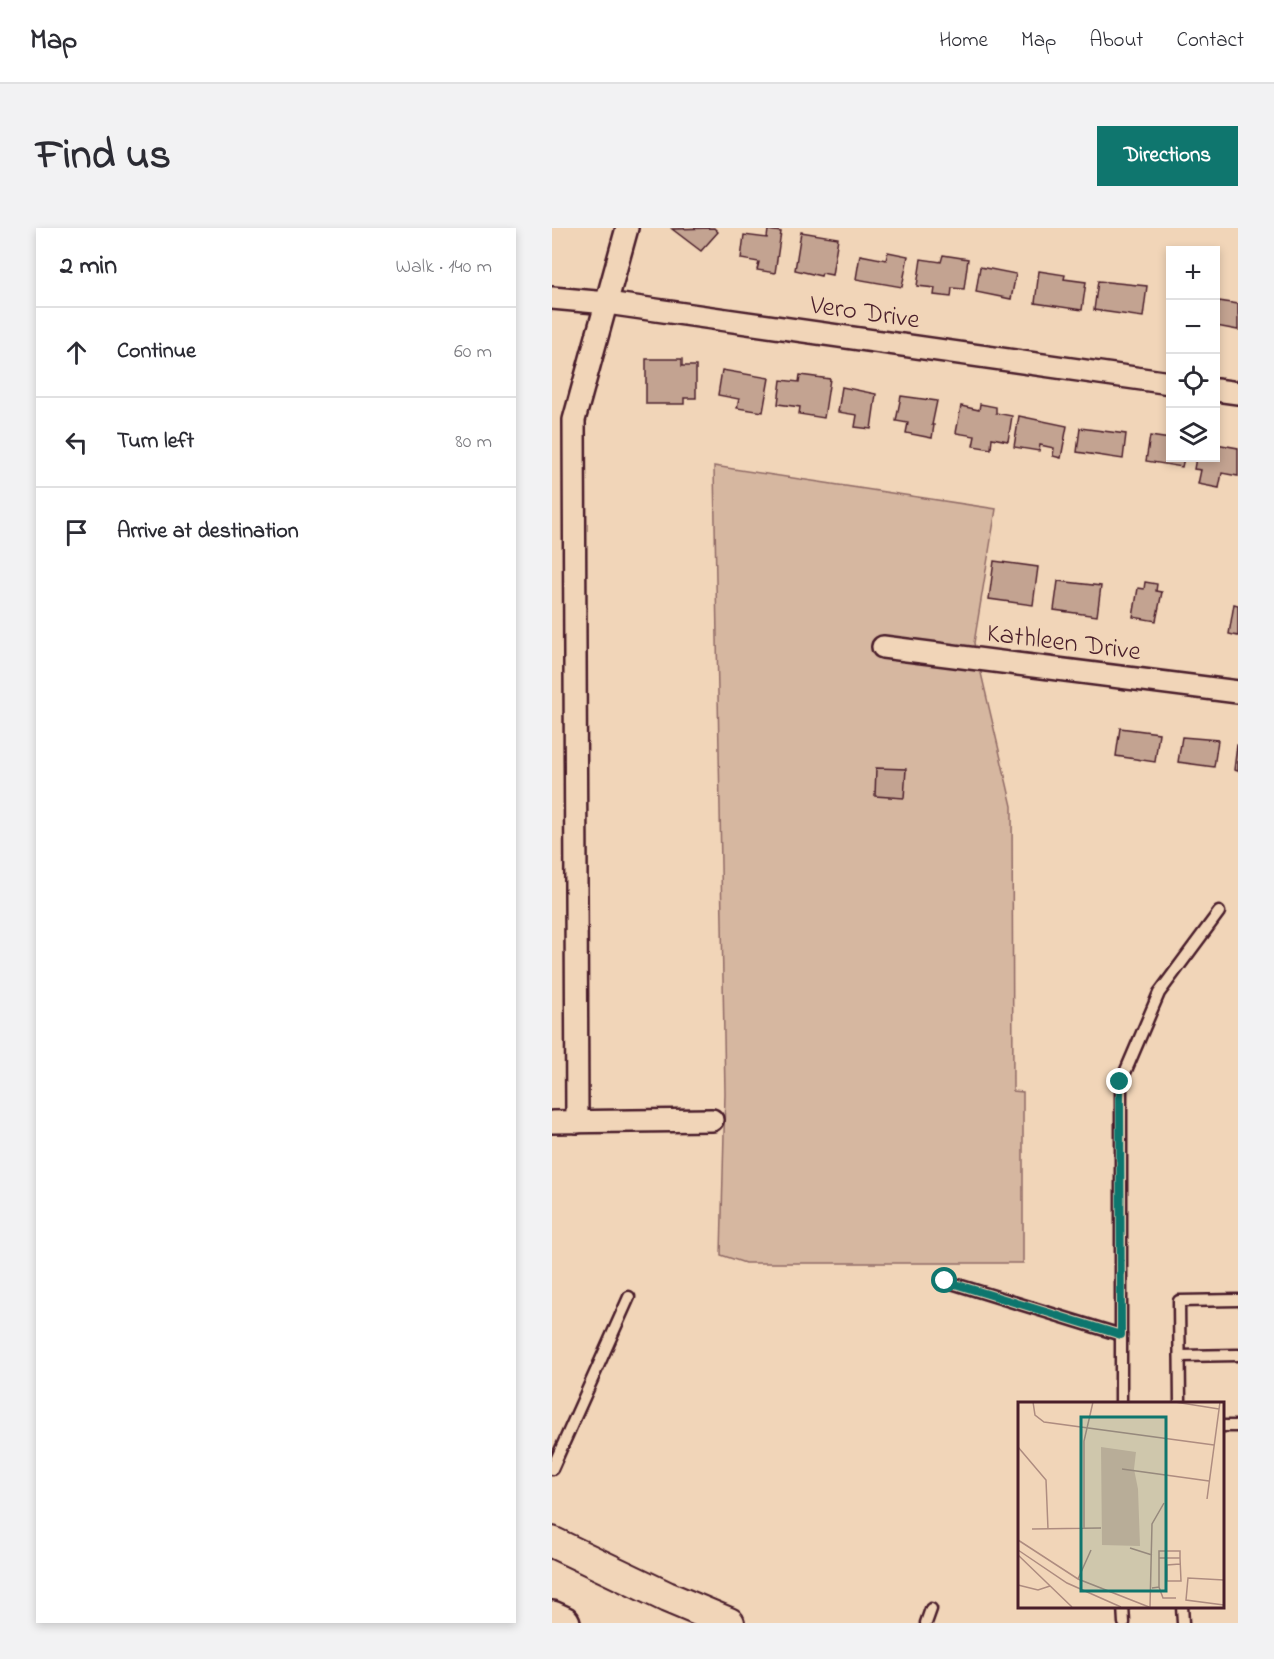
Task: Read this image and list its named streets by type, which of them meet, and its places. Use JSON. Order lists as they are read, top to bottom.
{
  "streets": {
    "street": ["Vero Drive", "Kathleen Drive"]
  },
  "page": {
    "header": "Map",
    "nav": [
      "Home",
      "Map",
      "About",
      "Contact"
    ],
    "title": "Find us",
    "buttons": "Directions",
    "heading": ["2 min", "Walk · 140 m"],
    "map_buttons": ["+", "−"],
    "list": [
      ["Continue", "60 m"],
      ["Turn left", "80 m"],
      "Arrive at destination"
    ]
  }
}
